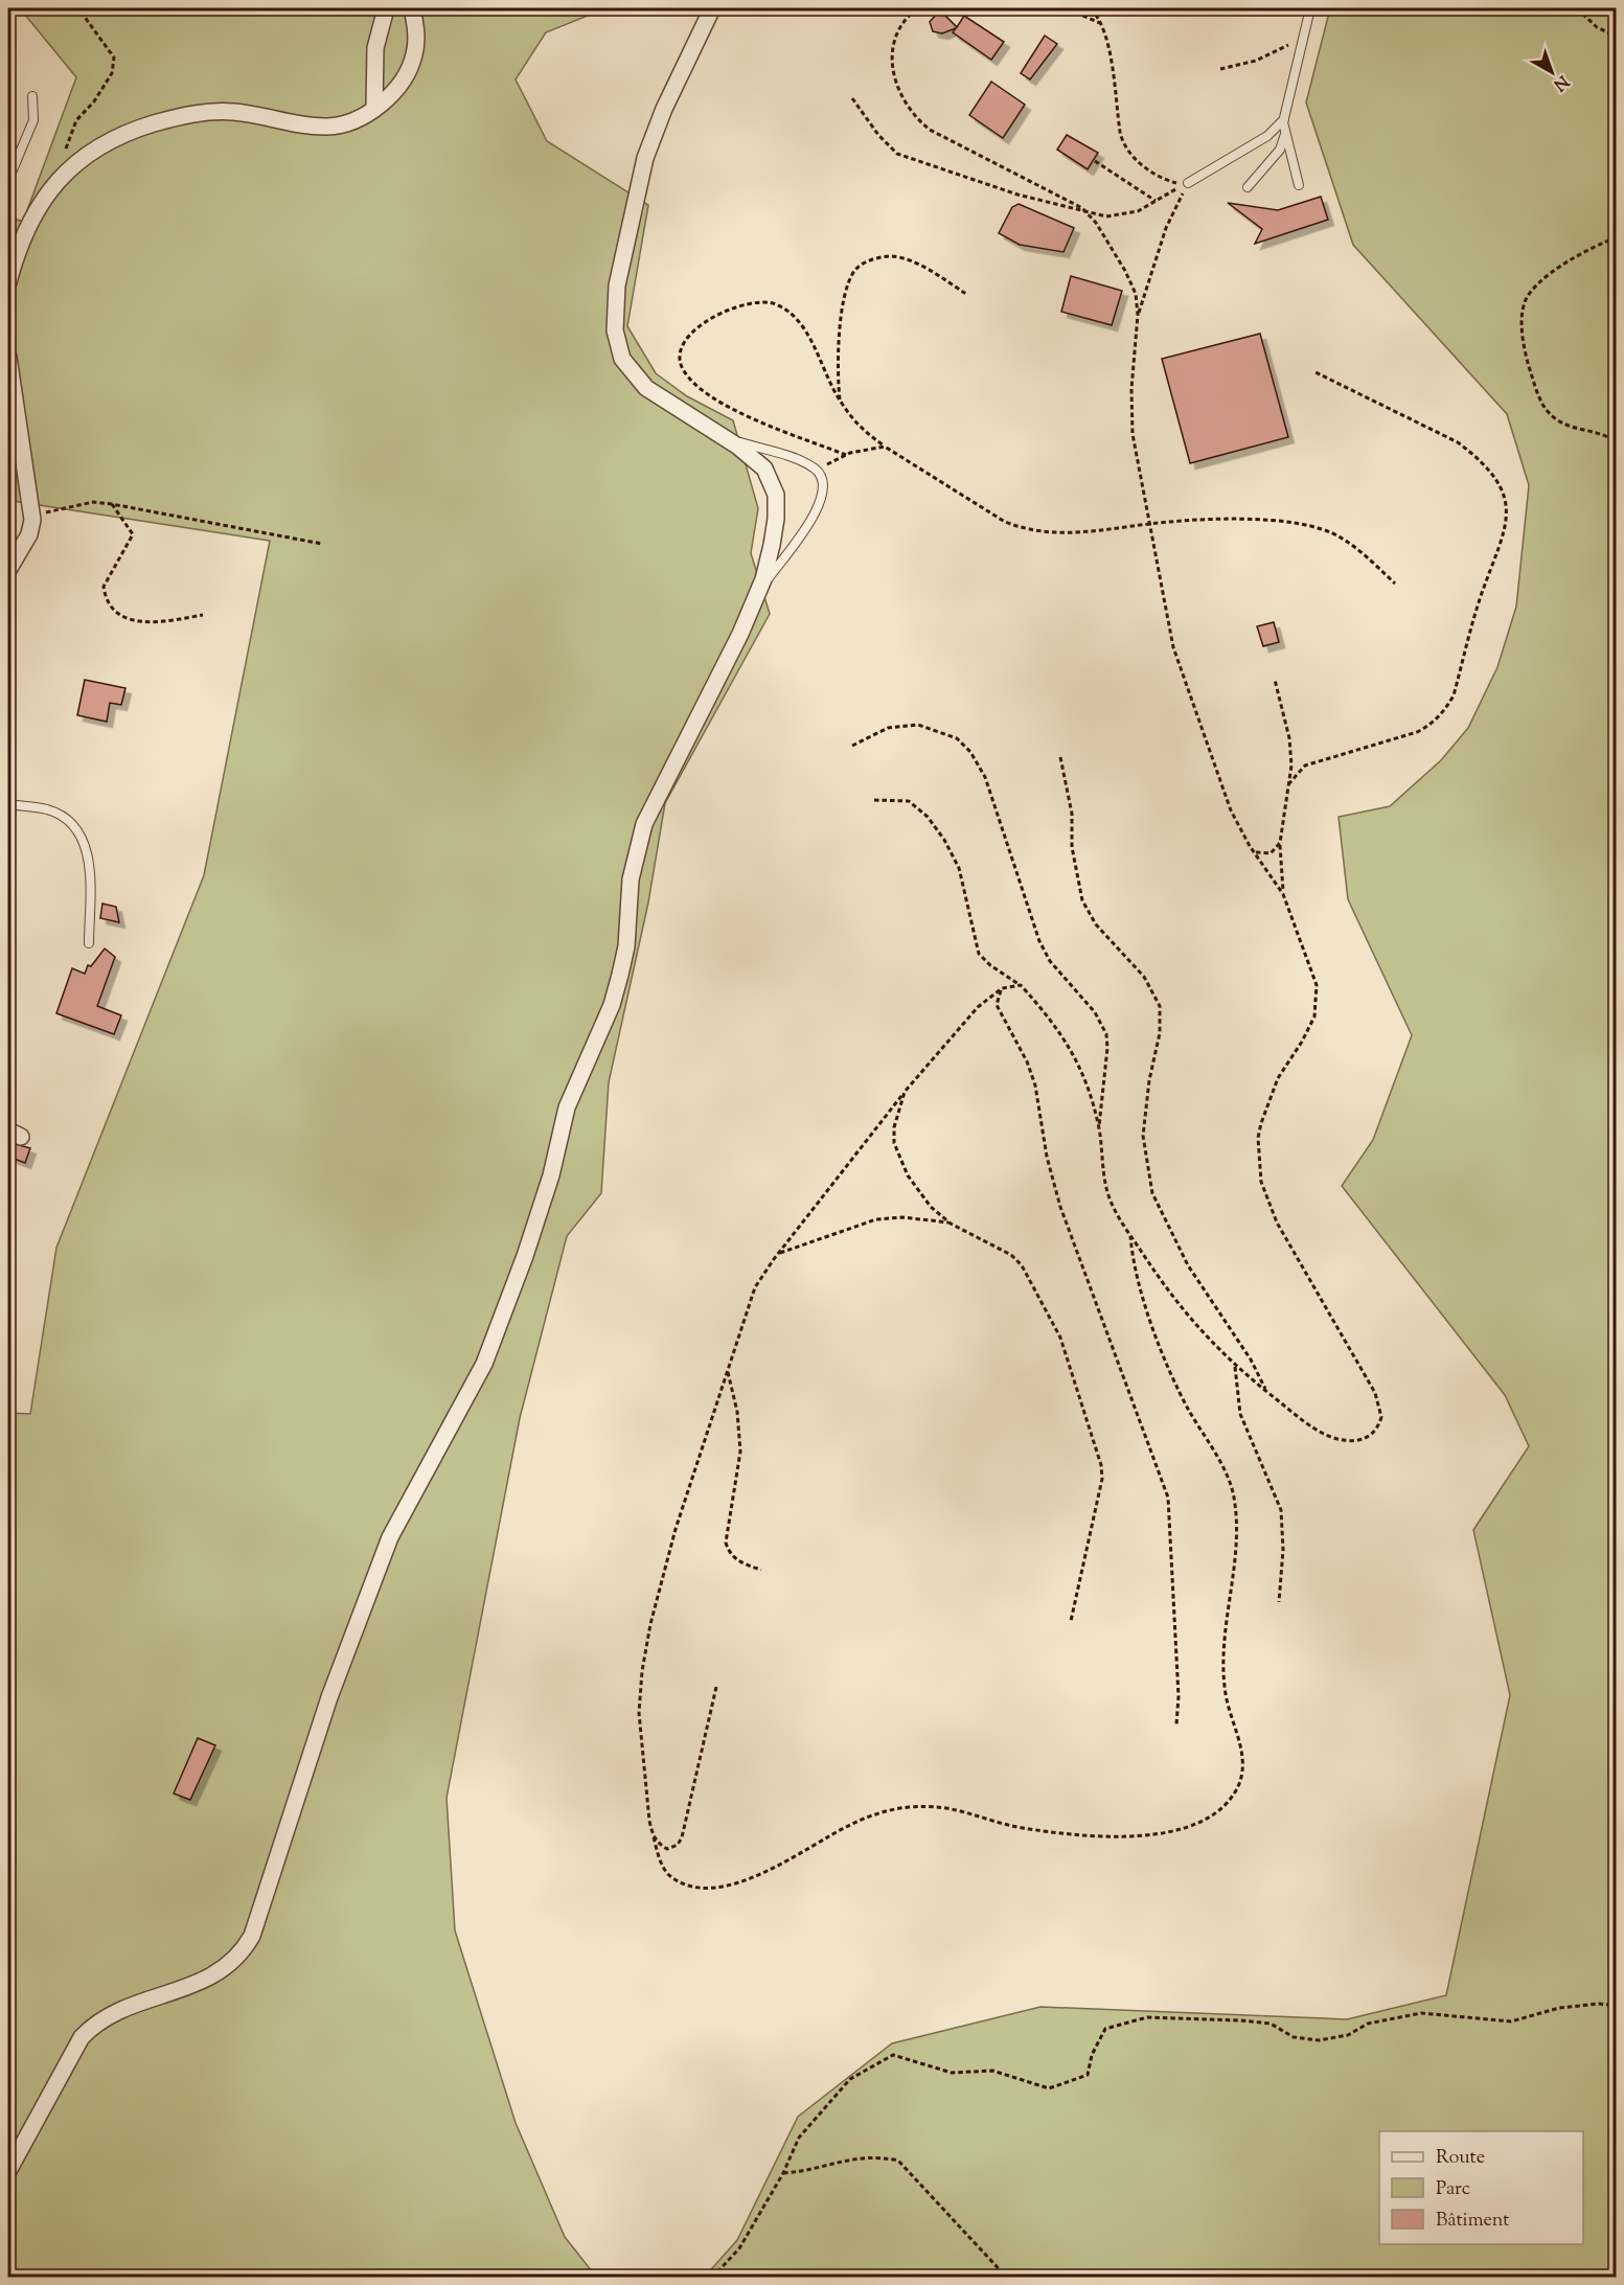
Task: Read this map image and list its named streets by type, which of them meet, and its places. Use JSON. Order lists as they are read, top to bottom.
{
  "legend": ["Route", "Parc", "Bâtiment"],
  "north": "bottom right"
}
